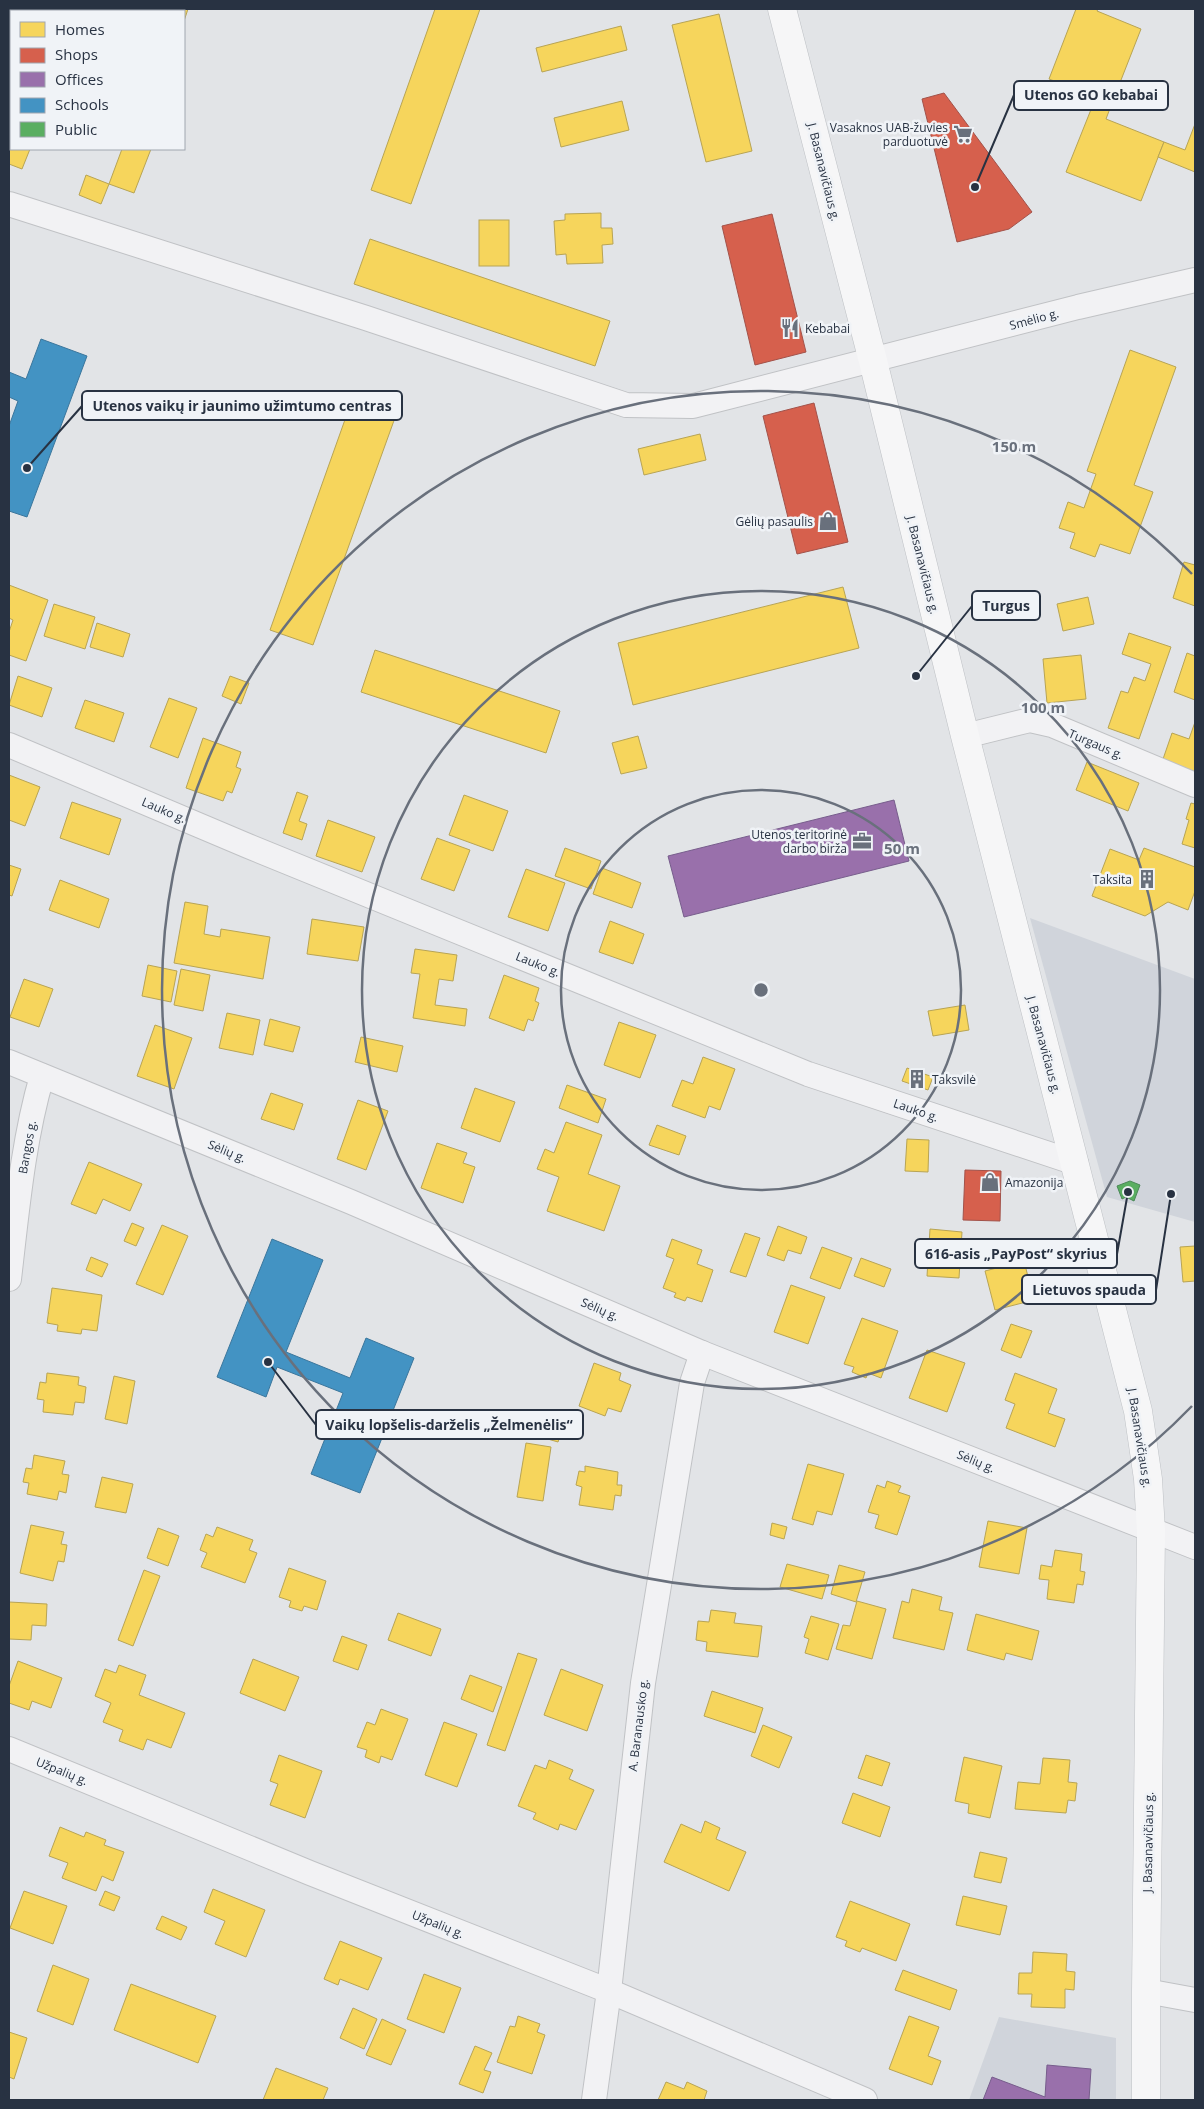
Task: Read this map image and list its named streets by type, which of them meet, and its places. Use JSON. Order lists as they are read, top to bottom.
{
  "streets": {
    "main road": ["J. Basanavičiaus g."],
    "street": [
      "Smėlio g.",
      "Turgaus g.",
      "Lauko g.",
      "Bangos g.",
      "Sėlių g.",
      "A. Baranausko g.",
      "Užpalių g."
    ]
  },
  "crossings": [
    ["J. Basanavičiaus g.", "Smėlio g."],
    ["J. Basanavičiaus g.", "Turgaus g."],
    ["J. Basanavičiaus g.", "Lauko g."],
    ["J. Basanavičiaus g.", "Sėlių g."],
    ["Bangos g.", "Sėlių g."],
    ["Sėlių g.", "A. Baranausko g."],
    ["A. Baranausko g.", "Užpalių g."]
  ],
  "places": {
    "supermarket": ["Vasaknos UAB-žuvies parduotuvė"],
    "other": [
      "Utenos GO kebabai",
      "Utenos vaikų ir jaunimo užimtumo centras",
      "Turgus",
      "616-asis „PayPost“ skyrius",
      "Lietuvos spauda",
      "Vaikų lopšelis-darželis „Želmenėlis“"
    ],
    "restaurant": ["Kebabai"],
    "shop": ["Gėlių pasaulis", "Amazonija"],
    "office": ["Utenos teritorinė darbo birža"],
    "building": ["Taksita", "Taksvilė"]
  },
  "legend": [
    "Homes",
    "Shops",
    "Offices",
    "Schools",
    "Public"
  ],
  "rings": ["150 m", "100 m", "50 m"]
}
